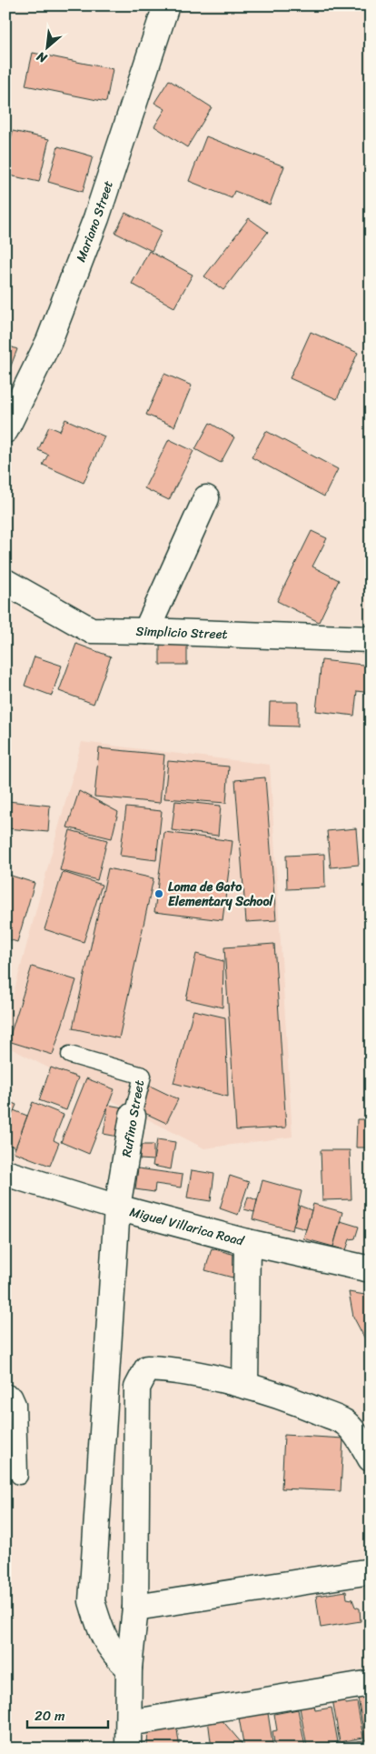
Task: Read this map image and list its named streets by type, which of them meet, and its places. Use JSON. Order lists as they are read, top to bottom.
{
  "streets": {
    "street": [
      "Mariano Street",
      "Simplicio Street",
      "Rufino Street",
      "Miguel Villarica Road"
    ]
  },
  "crossings": [
    ["Rufino Street", "Miguel Villarica Road"]
  ],
  "places": ["Loma de Gato Elementary School"],
  "scale_bar": "20 m",
  "north": "bottom left"
}
